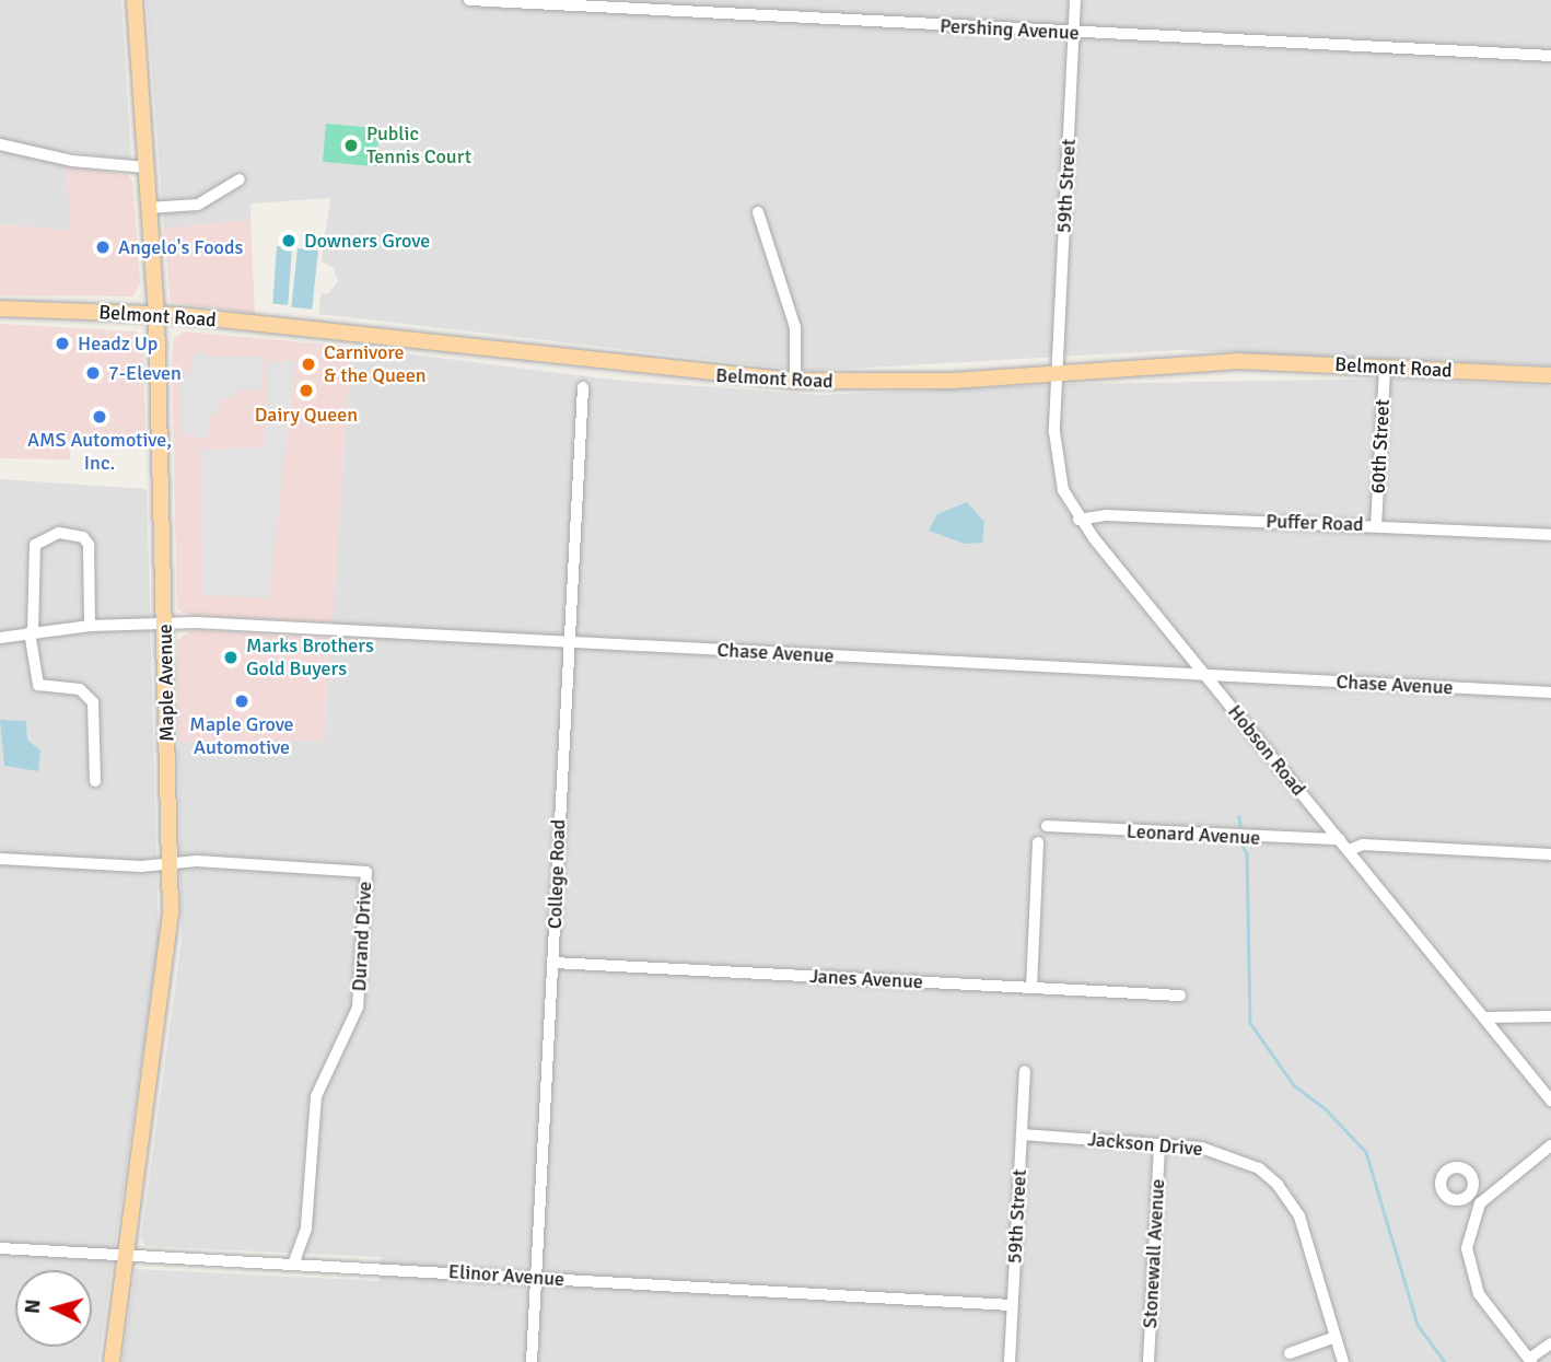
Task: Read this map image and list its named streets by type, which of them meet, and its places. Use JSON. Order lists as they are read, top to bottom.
{
  "streets": {
    "main road": ["Belmont Road", "Maple Avenue"],
    "street": [
      "Pershing Avenue",
      "59th Street",
      "60th Street",
      "Puffer Road",
      "Chase Avenue",
      "Hobson Road",
      "Leonard Avenue",
      "College Road",
      "Durand Drive",
      "Janes Avenue",
      "Jackson Drive",
      "Stonewall Avenue",
      "Elinor Avenue"
    ]
  },
  "crossings": [
    ["Pershing Avenue", "59th Street"],
    ["59th Street", "Belmont Road"],
    ["59th Street", "Hobson Road"],
    ["59th Street", "Jackson Drive"],
    ["59th Street", "Elinor Avenue"],
    ["Belmont Road", "60th Street"],
    ["Belmont Road", "Maple Avenue"],
    ["Belmont Road", "Hobson Road"],
    ["60th Street", "Puffer Road"],
    ["Puffer Road", "Hobson Road"],
    ["Chase Avenue", "Maple Avenue"],
    ["Chase Avenue", "Hobson Road"],
    ["Chase Avenue", "College Road"],
    ["Maple Avenue", "Durand Drive"],
    ["Maple Avenue", "Elinor Avenue"],
    ["Hobson Road", "Leonard Avenue"],
    ["College Road", "Janes Avenue"],
    ["College Road", "Elinor Avenue"],
    ["Durand Drive", "Elinor Avenue"],
    ["Jackson Drive", "Stonewall Avenue"]
  ],
  "places": [
    "Public Tennis Court",
    "Downers Grove",
    "Angelo's Foods",
    "Headz Up",
    "Carnivore & the Queen",
    "7-Eleven",
    "Dairy Queen",
    "AMS Automotive, Inc.",
    "Marks Brothers Gold Buyers",
    "Maple Grove Automotive"
  ],
  "north": "left"
}
